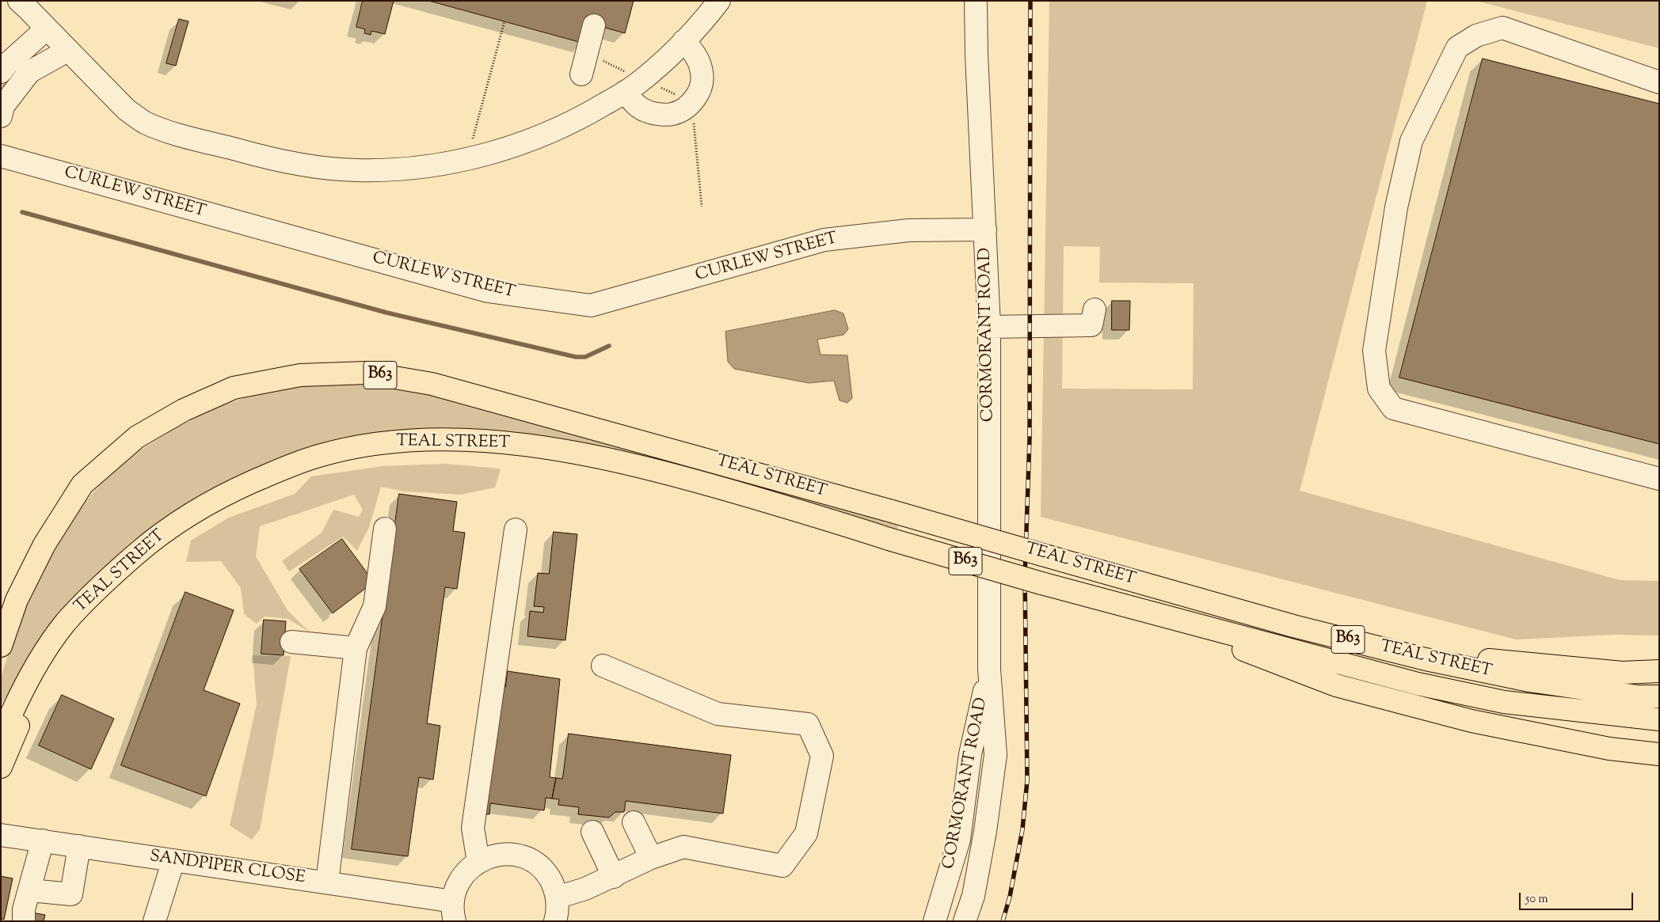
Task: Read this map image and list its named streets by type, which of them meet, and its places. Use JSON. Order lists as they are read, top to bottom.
{
  "streets": {
    "main road": ["B63", "TEAL STREET"],
    "street": ["CURLEW STREET", "CORMORANT ROAD", "SANDPIPER CLOSE"]
  },
  "crossings": [
    ["CURLEW STREET", "CORMORANT ROAD"]
  ],
  "scale_bar": "50 m"
}
